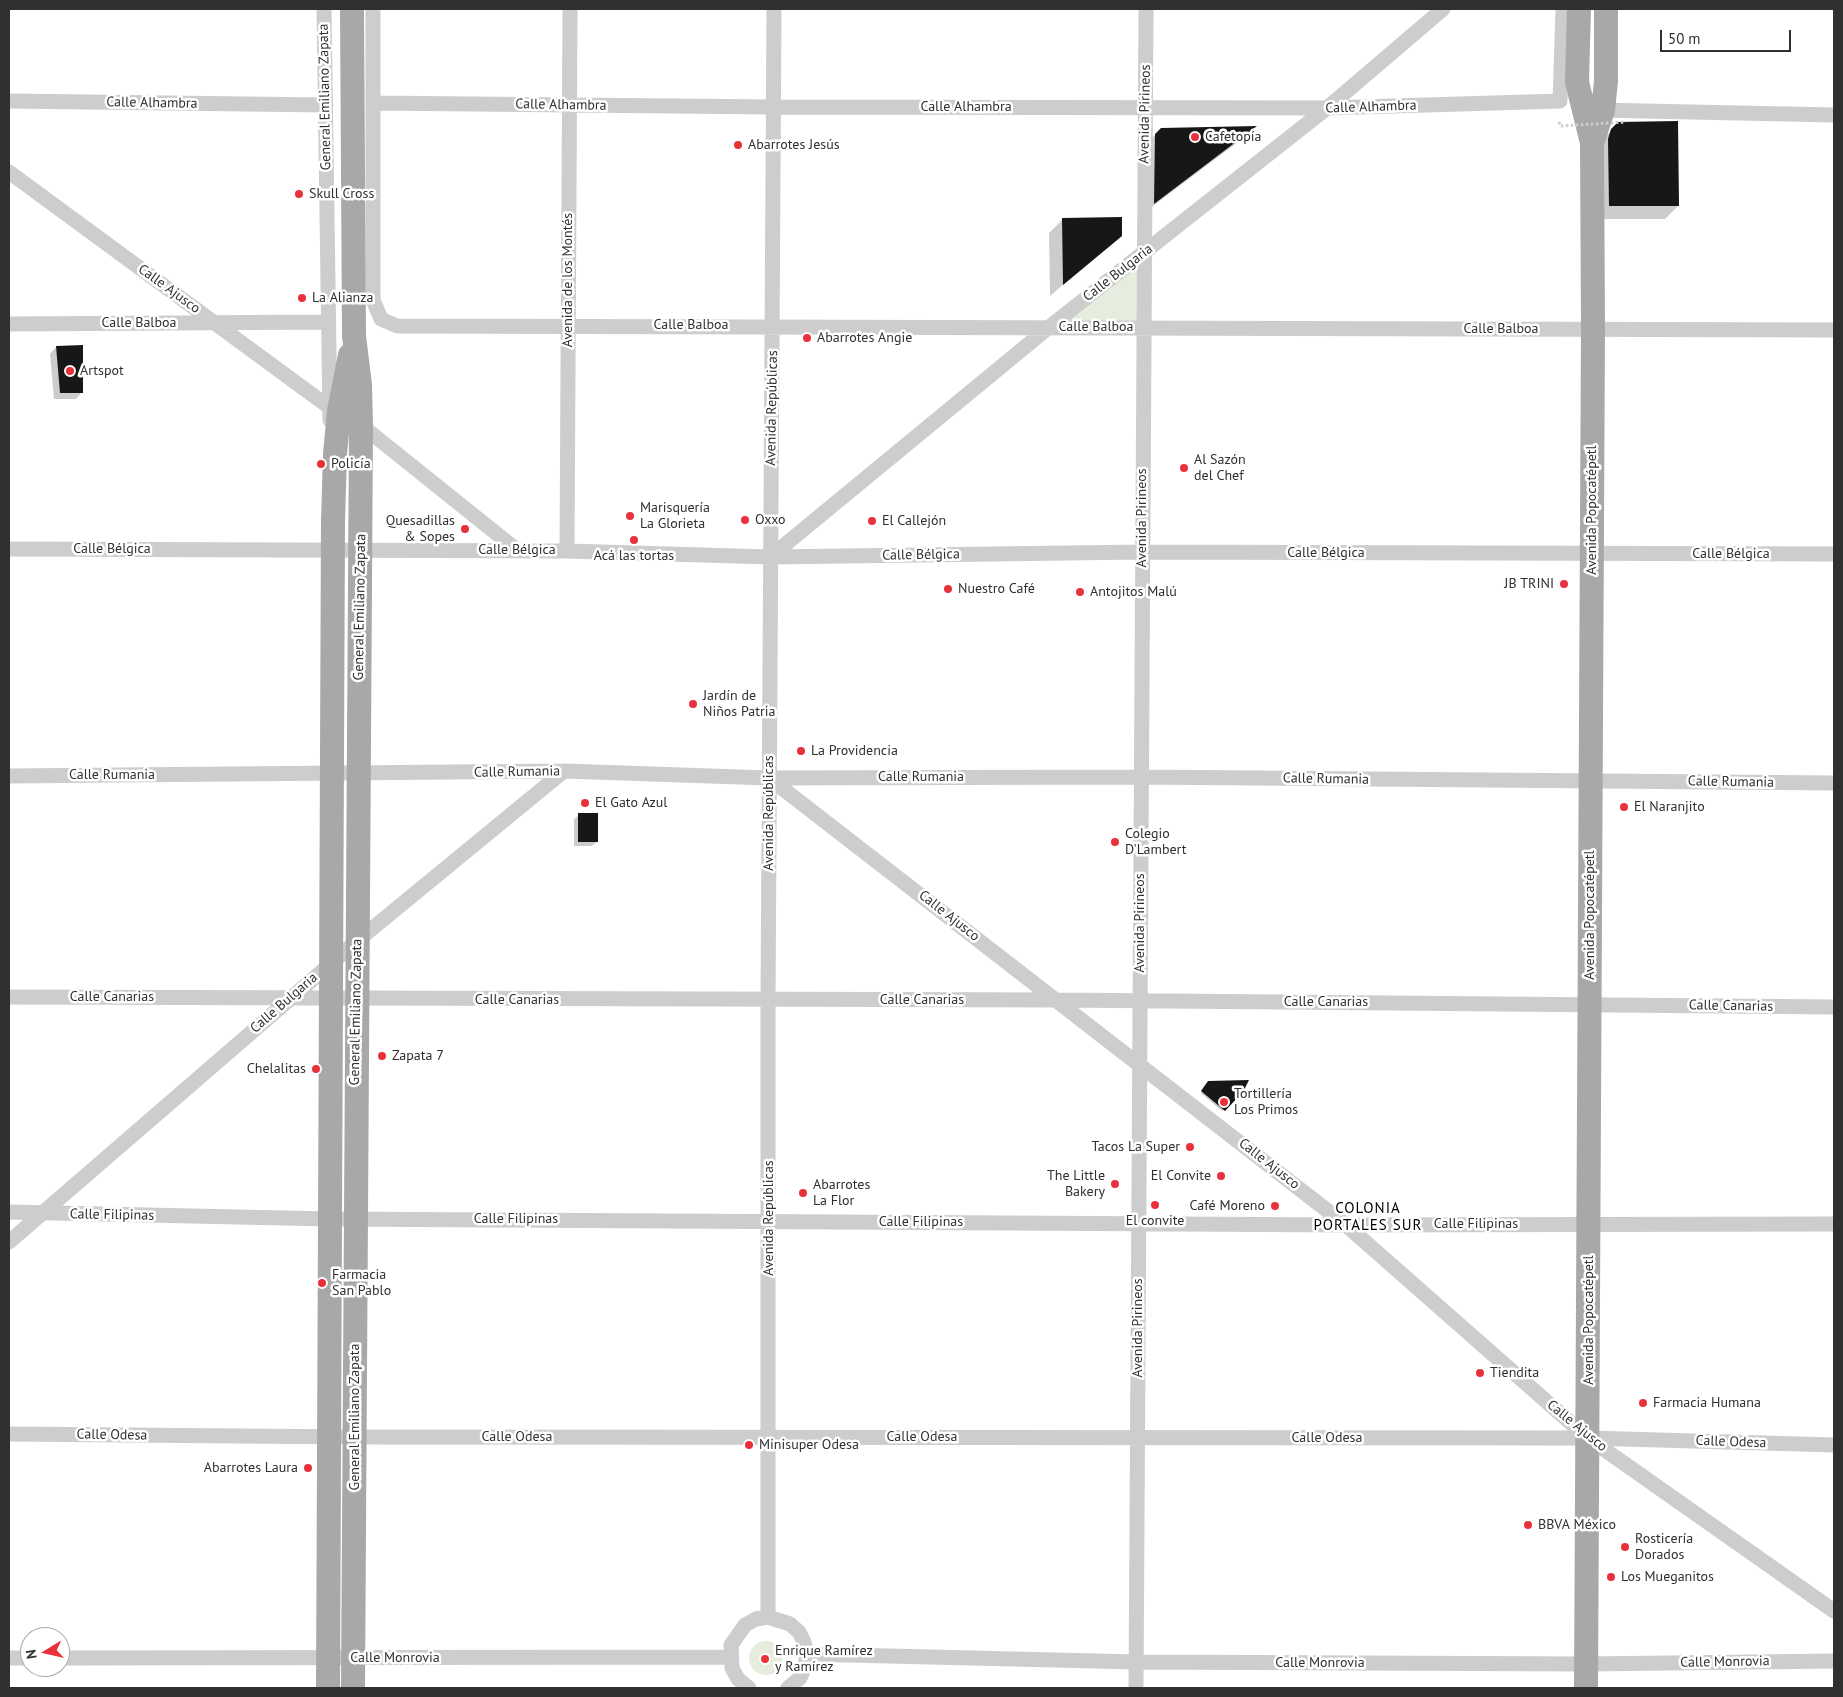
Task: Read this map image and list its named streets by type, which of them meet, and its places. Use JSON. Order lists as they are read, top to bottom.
{
  "streets": {
    "main road": ["General Emiliano Zapata", "Avenida Popocatépetl"],
    "street": [
      "Calle Alhambra",
      "Avenida Pirineos",
      "Calle Bulgaria",
      "Avenida de los Montés",
      "Calle Ajusco",
      "Calle Balboa",
      "Avenida Repúblicas",
      "Calle Bélgica",
      "Calle Rumania",
      "Calle Canarias",
      "Calle Filipinas",
      "Calle Odesa",
      "Calle Monrovia"
    ]
  },
  "crossings": [
    ["General Emiliano Zapata", "Calle Alhambra"],
    ["General Emiliano Zapata", "Calle Bulgaria"],
    ["General Emiliano Zapata", "Calle Ajusco"],
    ["General Emiliano Zapata", "Calle Balboa"],
    ["General Emiliano Zapata", "Calle Bélgica"],
    ["General Emiliano Zapata", "Calle Rumania"],
    ["General Emiliano Zapata", "Calle Canarias"],
    ["General Emiliano Zapata", "Calle Filipinas"],
    ["General Emiliano Zapata", "Calle Odesa"],
    ["General Emiliano Zapata", "Calle Monrovia"],
    ["Calle Alhambra", "Avenida Pirineos"],
    ["Calle Alhambra", "Calle Bulgaria"],
    ["Calle Alhambra", "Avenida de los Montés"],
    ["Calle Alhambra", "Calle Balboa"],
    ["Calle Alhambra", "Avenida Repúblicas"],
    ["Avenida Pirineos", "Calle Bulgaria"],
    ["Avenida Pirineos", "Calle Ajusco"],
    ["Avenida Pirineos", "Calle Balboa"],
    ["Avenida Pirineos", "Calle Bélgica"],
    ["Avenida Pirineos", "Calle Rumania"],
    ["Avenida Pirineos", "Calle Canarias"],
    ["Avenida Pirineos", "Calle Filipinas"],
    ["Avenida Pirineos", "Calle Odesa"],
    ["Avenida Pirineos", "Calle Monrovia"],
    ["Calle Bulgaria", "Calle Balboa"],
    ["Calle Bulgaria", "Avenida Repúblicas"],
    ["Calle Bulgaria", "Calle Bélgica"],
    ["Calle Bulgaria", "Calle Rumania"],
    ["Calle Bulgaria", "Calle Canarias"],
    ["Calle Bulgaria", "Calle Filipinas"],
    ["Avenida de los Montés", "Calle Balboa"],
    ["Avenida de los Montés", "Calle Bélgica"],
    ["Calle Ajusco", "Calle Balboa"],
    ["Calle Ajusco", "Avenida Repúblicas"],
    ["Calle Ajusco", "Avenida Popocatépetl"],
    ["Calle Ajusco", "Calle Rumania"],
    ["Calle Ajusco", "Calle Canarias"],
    ["Calle Ajusco", "Calle Filipinas"],
    ["Calle Ajusco", "Calle Odesa"],
    ["Calle Balboa", "Avenida Repúblicas"],
    ["Calle Balboa", "Avenida Popocatépetl"],
    ["Avenida Repúblicas", "Calle Bélgica"],
    ["Avenida Repúblicas", "Calle Rumania"],
    ["Avenida Repúblicas", "Calle Canarias"],
    ["Avenida Repúblicas", "Calle Filipinas"],
    ["Avenida Repúblicas", "Calle Odesa"],
    ["Avenida Popocatépetl", "Calle Bélgica"],
    ["Avenida Popocatépetl", "Calle Rumania"],
    ["Avenida Popocatépetl", "Calle Canarias"],
    ["Avenida Popocatépetl", "Calle Filipinas"],
    ["Avenida Popocatépetl", "Calle Odesa"],
    ["Avenida Popocatépetl", "Calle Monrovia"]
  ],
  "districts": ["COLONIA PORTALES SUR"],
  "places": [
    "Cafetopía",
    "Abarrotes Jesús",
    "Skull Cross",
    "La Alianza",
    "Abarrotes Angie",
    "Artspot",
    "Policía",
    "Al Sazón del Chef",
    "Marisquería La Glorieta",
    "Oxxo",
    "El Callejón",
    "Quesadillas & Sopes",
    "Acá las tortas",
    "JB TRINI",
    "Nuestro Café",
    "Antojitos Malú",
    "Jardín de Niños Patria",
    "La Providencia",
    "El Gato Azul",
    "El Naranjito",
    "Colegio D'Lambert",
    "Zapata 7",
    "Chelalitas",
    "Tortillería Los Primos",
    "Tacos La Super",
    "El Convite",
    "The Little Bakery",
    "Abarrotes La Flor",
    "El convite",
    "Café Moreno",
    "Farmacia San Pablo",
    "Tiendita",
    "Farmacia Humana",
    "Minisuper Odesa",
    "Abarrotes Laura",
    "BBVA México",
    "Rosticería Dorados",
    "Los Mueganitos",
    "Enrique Ramírez y Ramírez"
  ],
  "scale_bar": "50 m",
  "north": "left"
}
